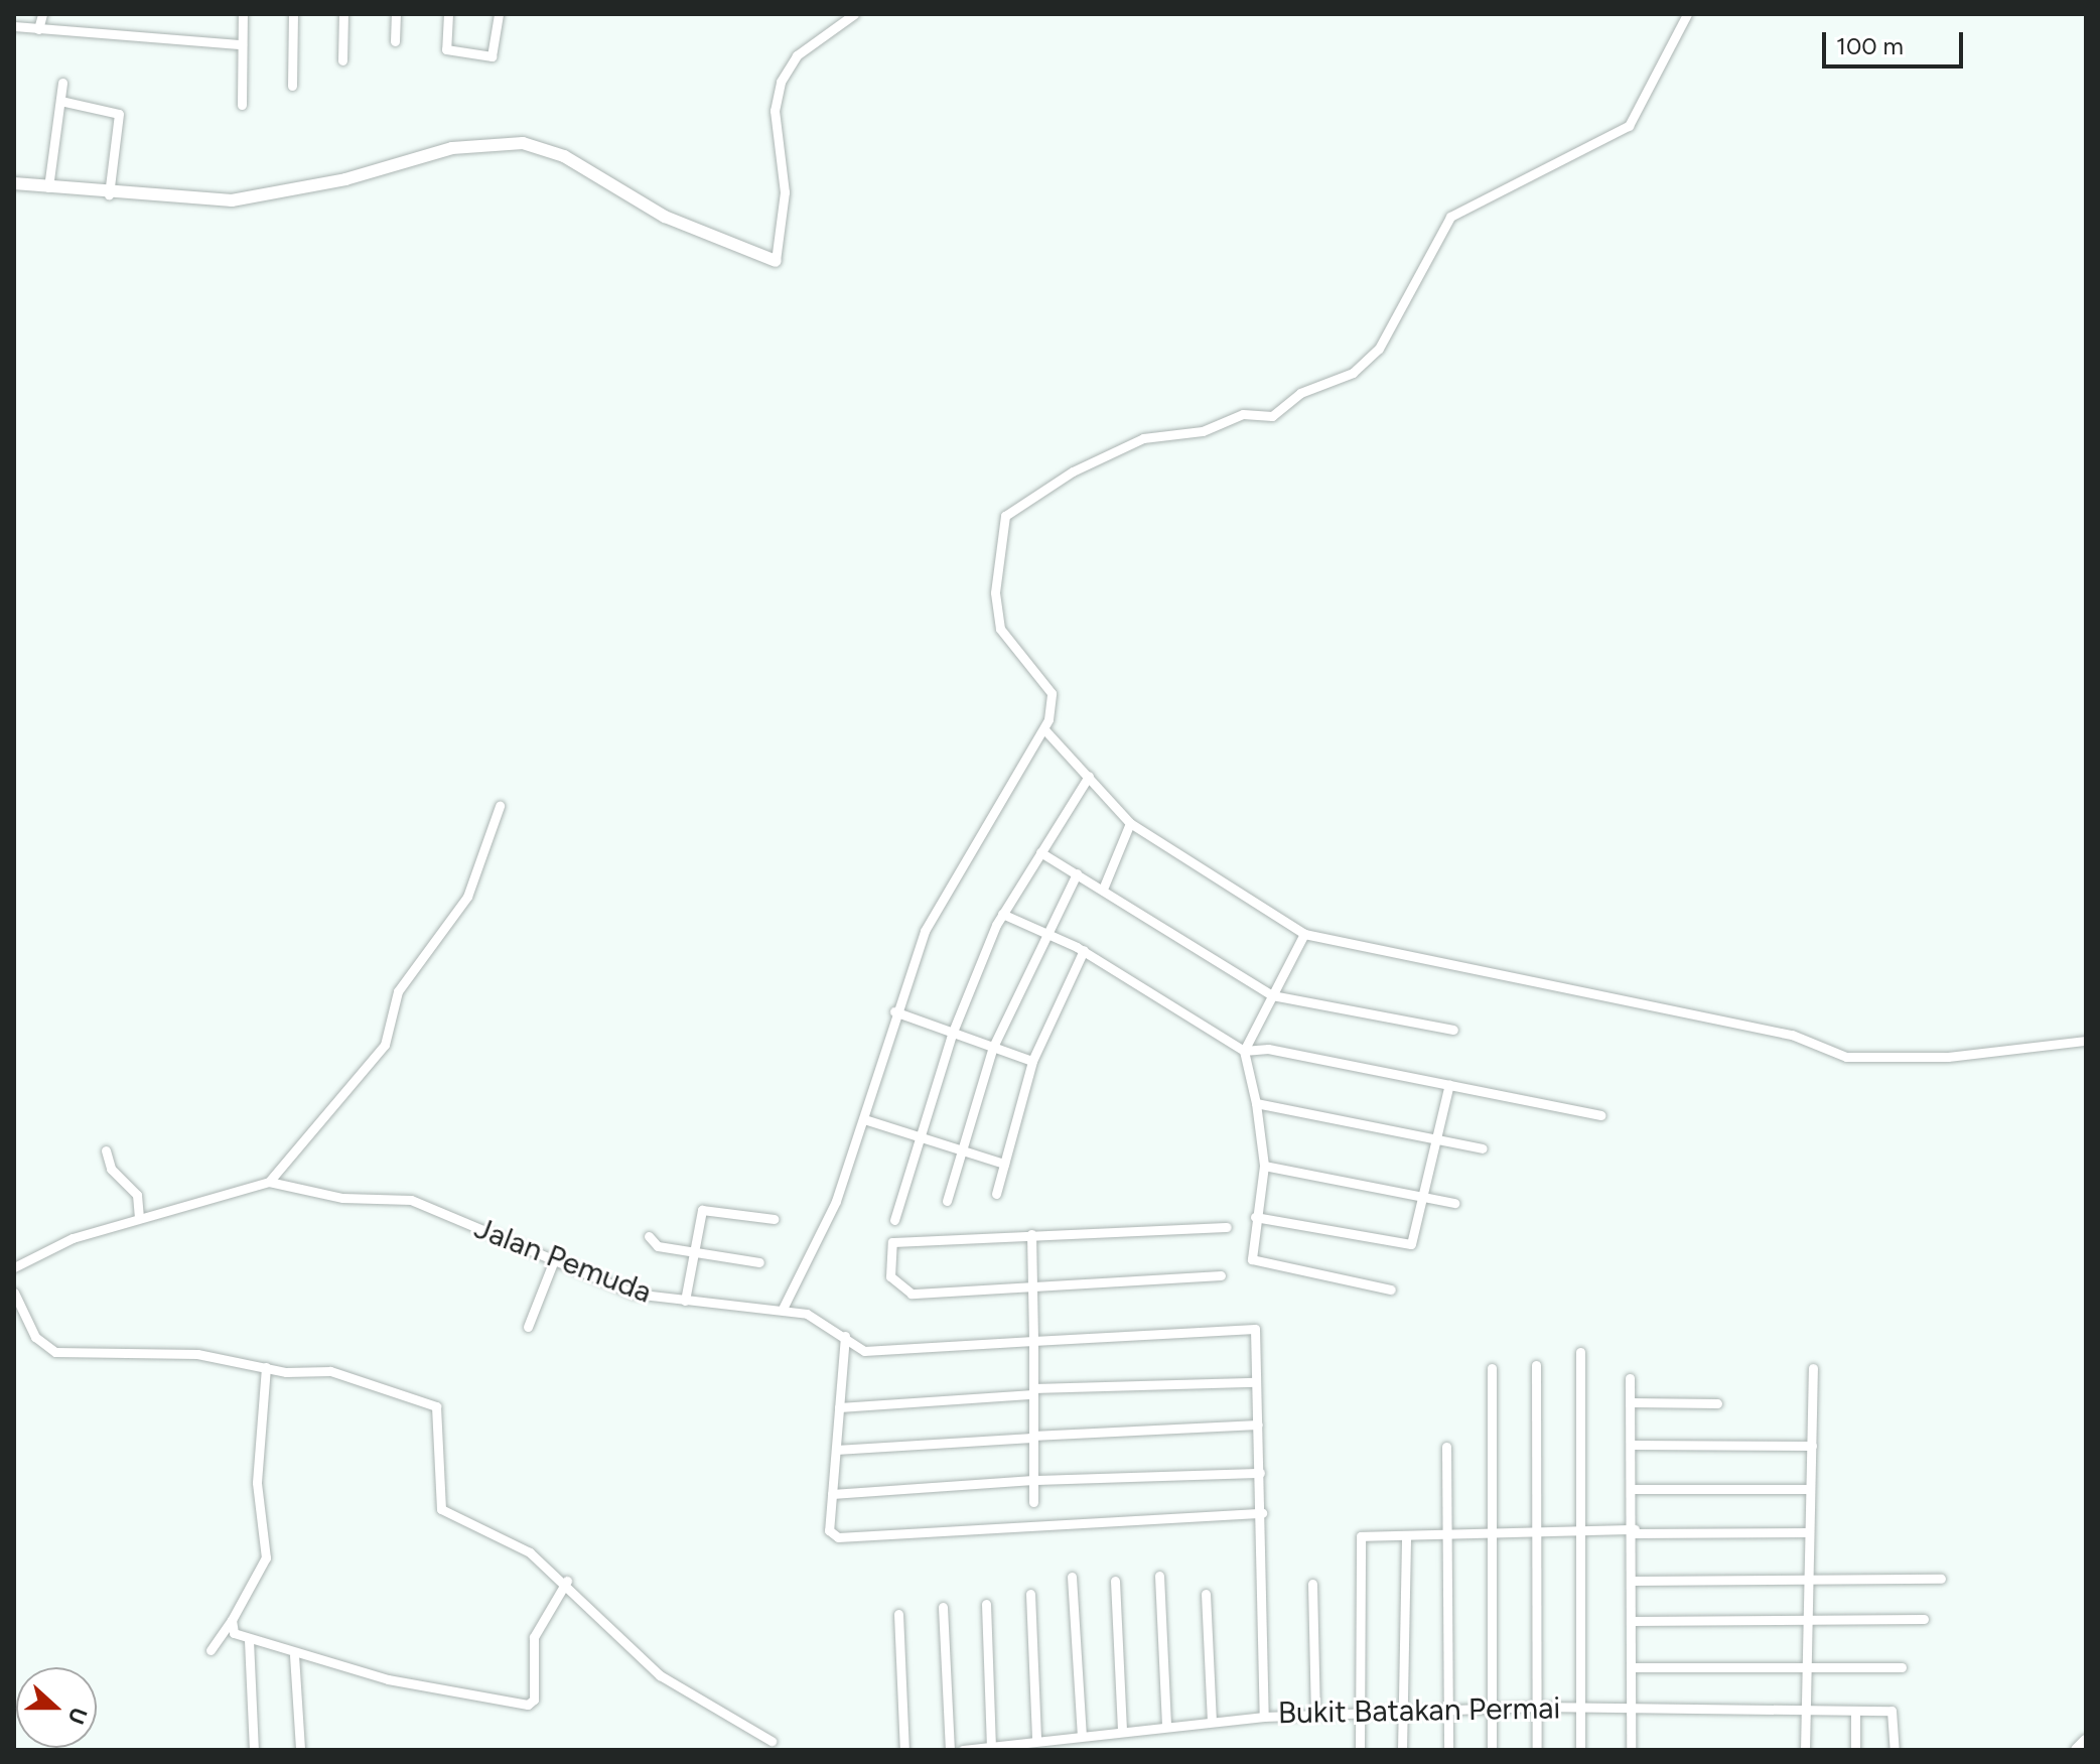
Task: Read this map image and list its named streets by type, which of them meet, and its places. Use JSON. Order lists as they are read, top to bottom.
{
  "streets": {
    "street": ["Jalan Pemuda", "Bukit Batakan Permai"]
  },
  "crossings": [
    ["Jalan Pemuda", "Bukit Batakan Permai"]
  ],
  "scale_bar": "100 m",
  "north": "right"
}
